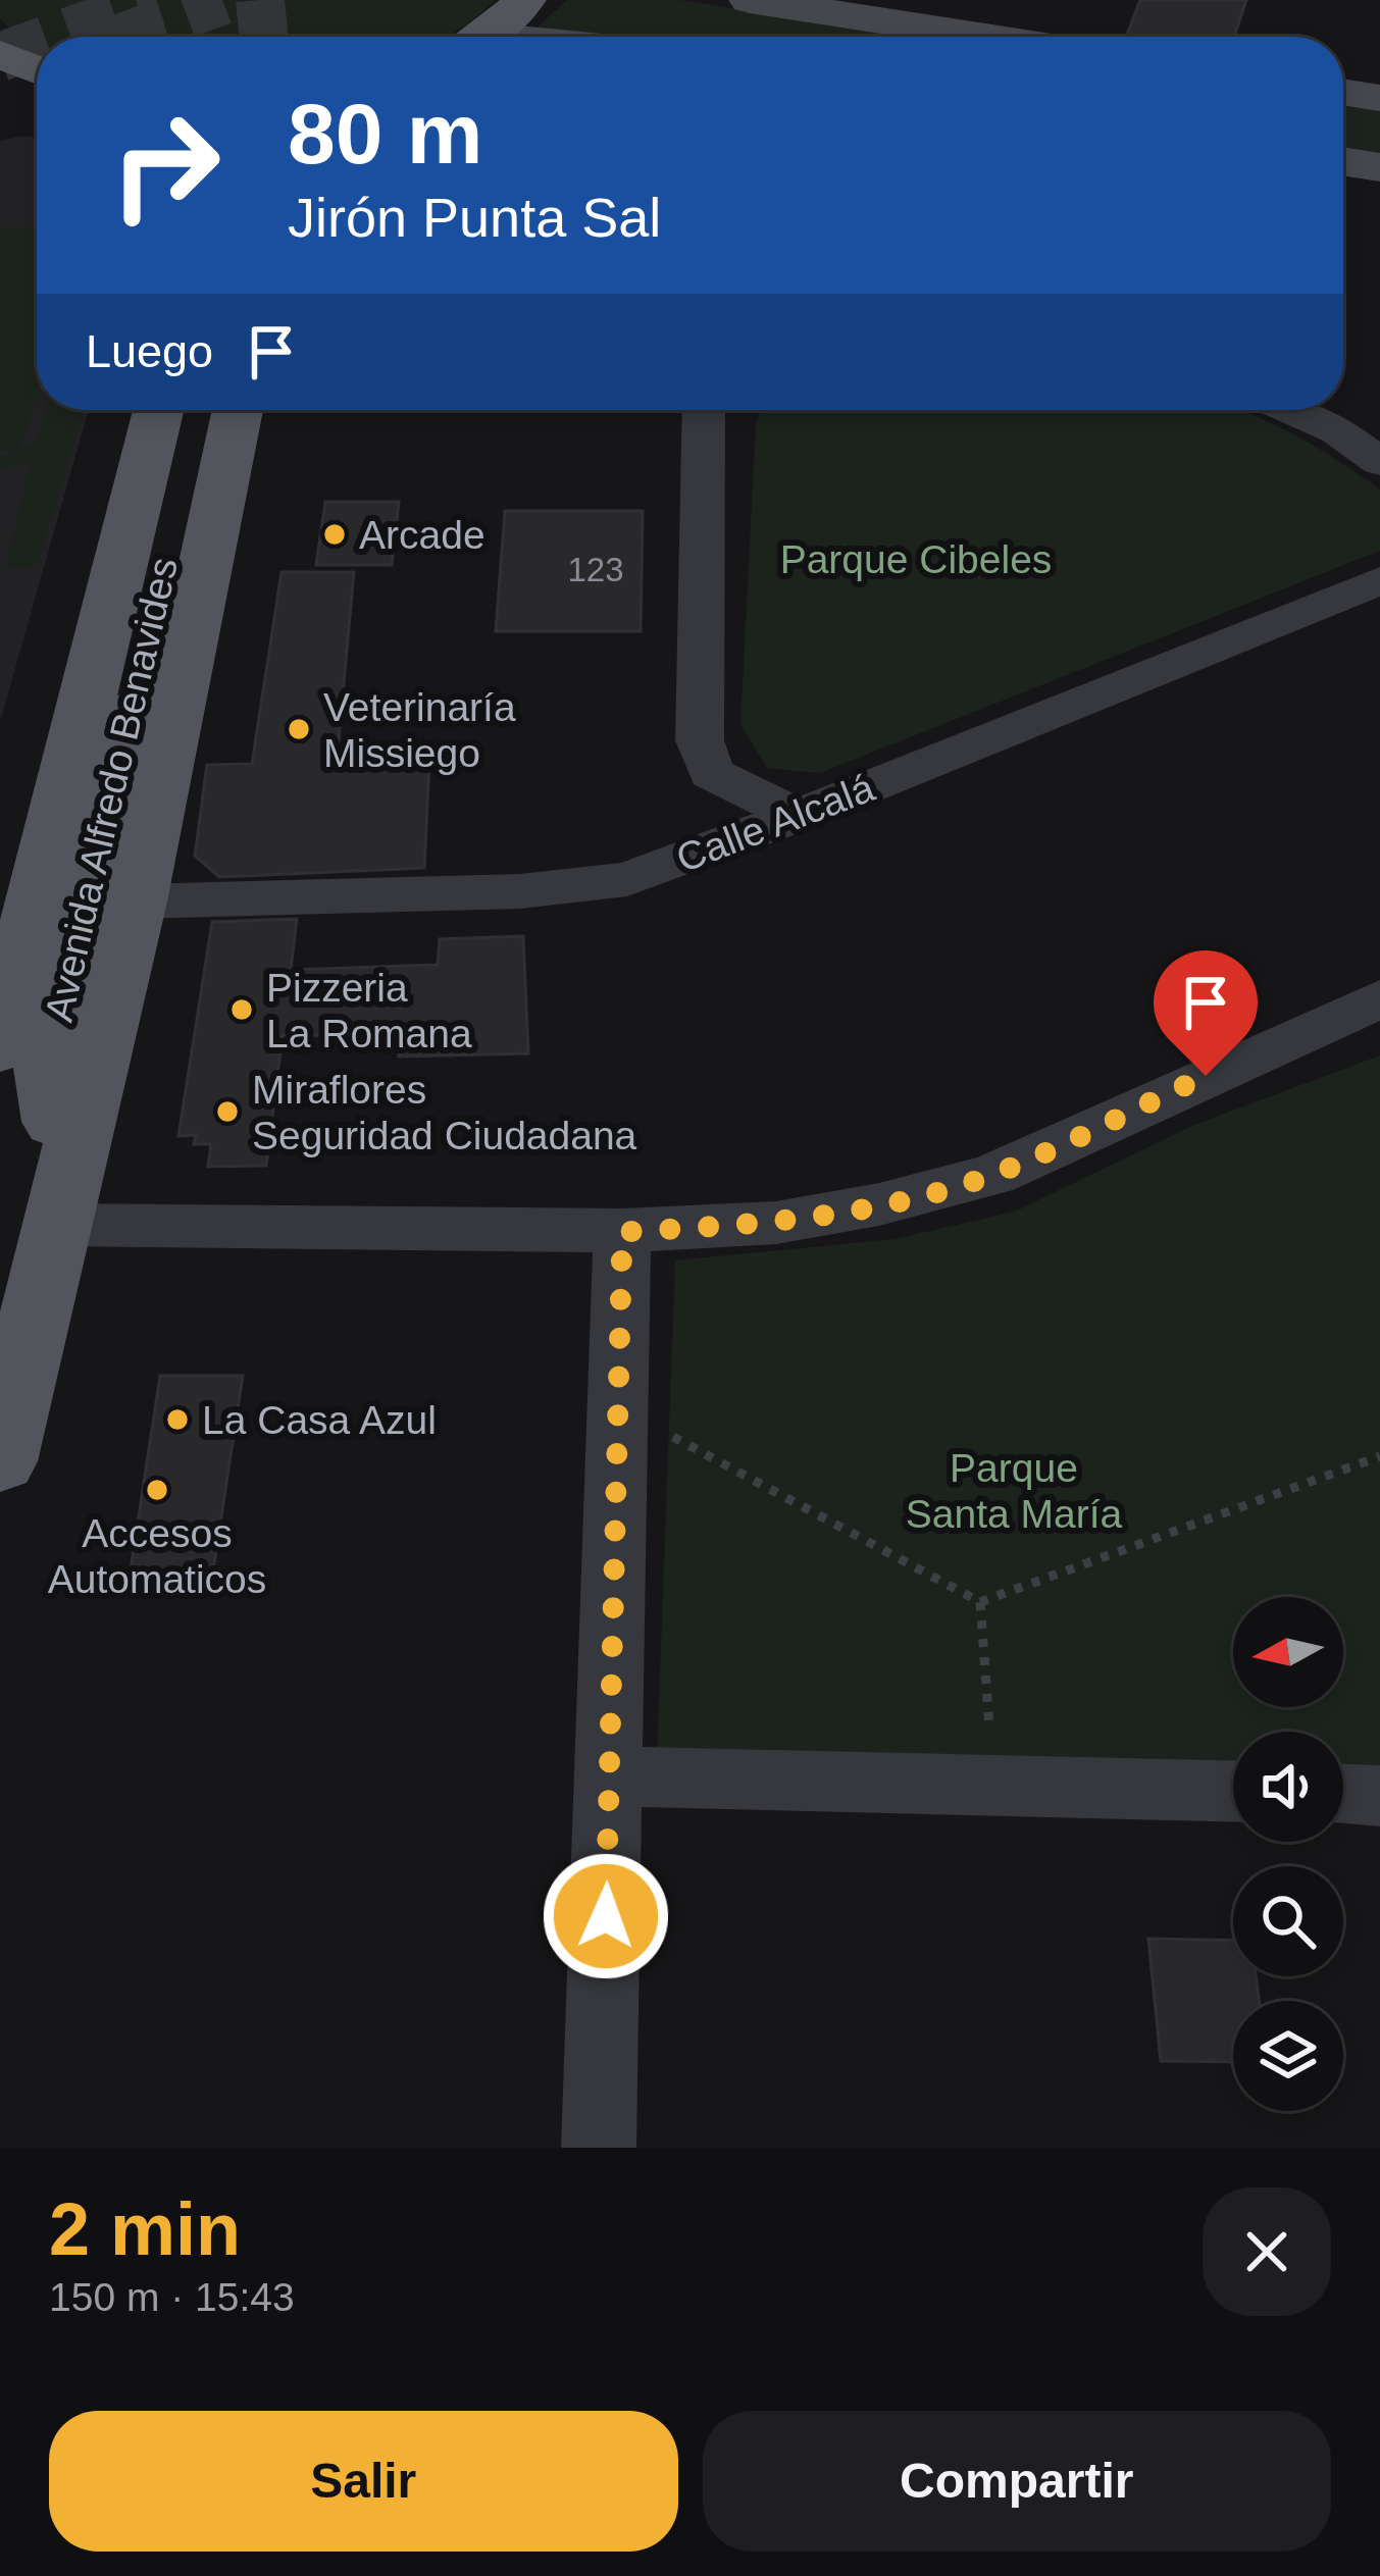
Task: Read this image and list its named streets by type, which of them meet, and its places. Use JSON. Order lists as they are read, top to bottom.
{
  "streets": {
    "main road": ["Avenida Alfredo Benavides"],
    "street": ["Calle Alcalá"]
  },
  "crossings": [
    ["Avenida Alfredo Benavides", "Calle Alcalá"]
  ],
  "parks": ["Parque Cibeles", "Parque Santa María"],
  "places": [
    "Arcade",
    "Veterinaría Missiego",
    "Pizzeria La Romana",
    "Miraflores Seguridad Ciudadana",
    "La Casa Azul",
    "Accesos Automaticos"
  ],
  "house_numbers": ["123"],
  "north": "left",
  "page": {
    "turn": ["80 m", "Jirón Punta Sal"],
    "then": "Luego",
    "heading": ["2 min", "150 m · 15:43"],
    "buttons": ["Salir", "Compartir"]
  }
}
